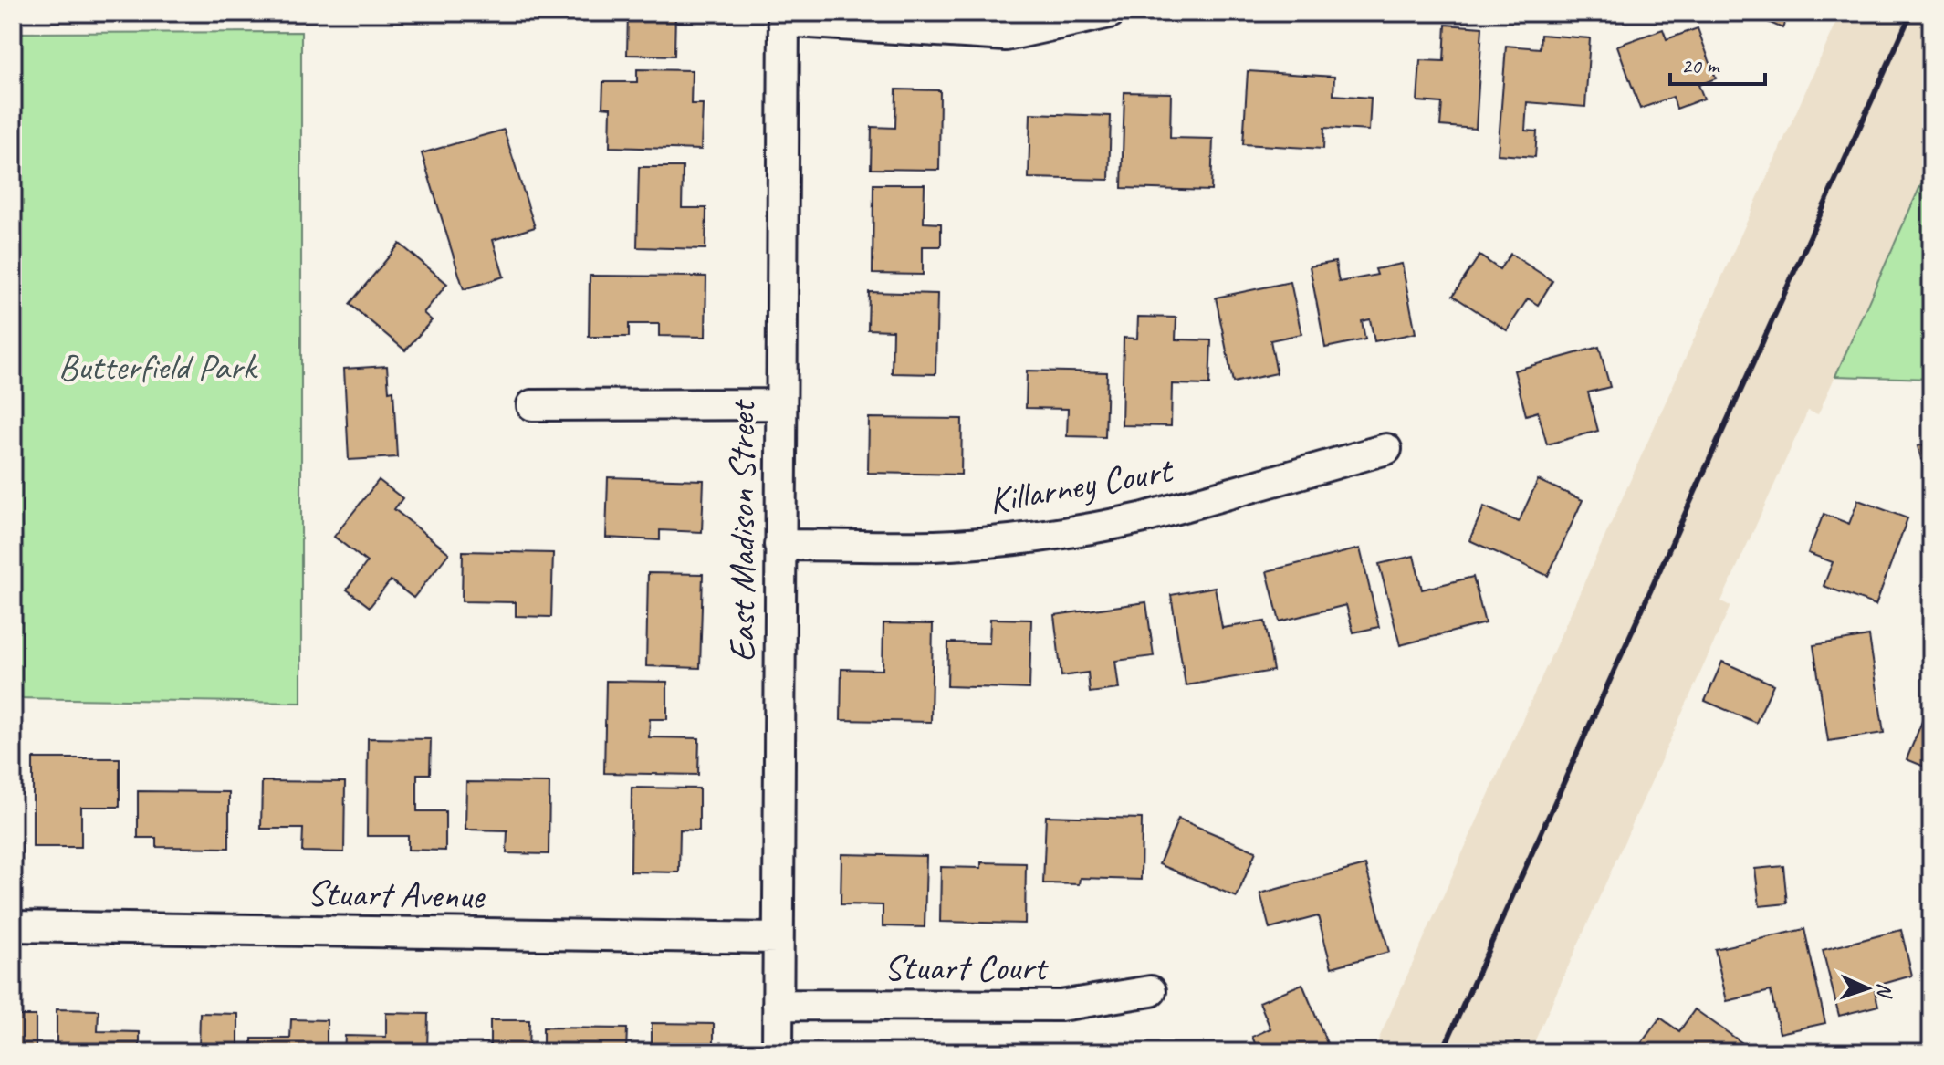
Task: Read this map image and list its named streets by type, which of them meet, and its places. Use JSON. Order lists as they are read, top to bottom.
{
  "streets": {
    "street": [
      "Killarney Court",
      "East Madison Street",
      "Stuart Avenue",
      "Stuart Court"
    ]
  },
  "crossings": [
    ["Killarney Court", "East Madison Street"],
    ["East Madison Street", "Stuart Avenue"],
    ["East Madison Street", "Stuart Court"]
  ],
  "parks": ["Butterfield Park"],
  "scale_bar": "20 m",
  "north": "right"
}
